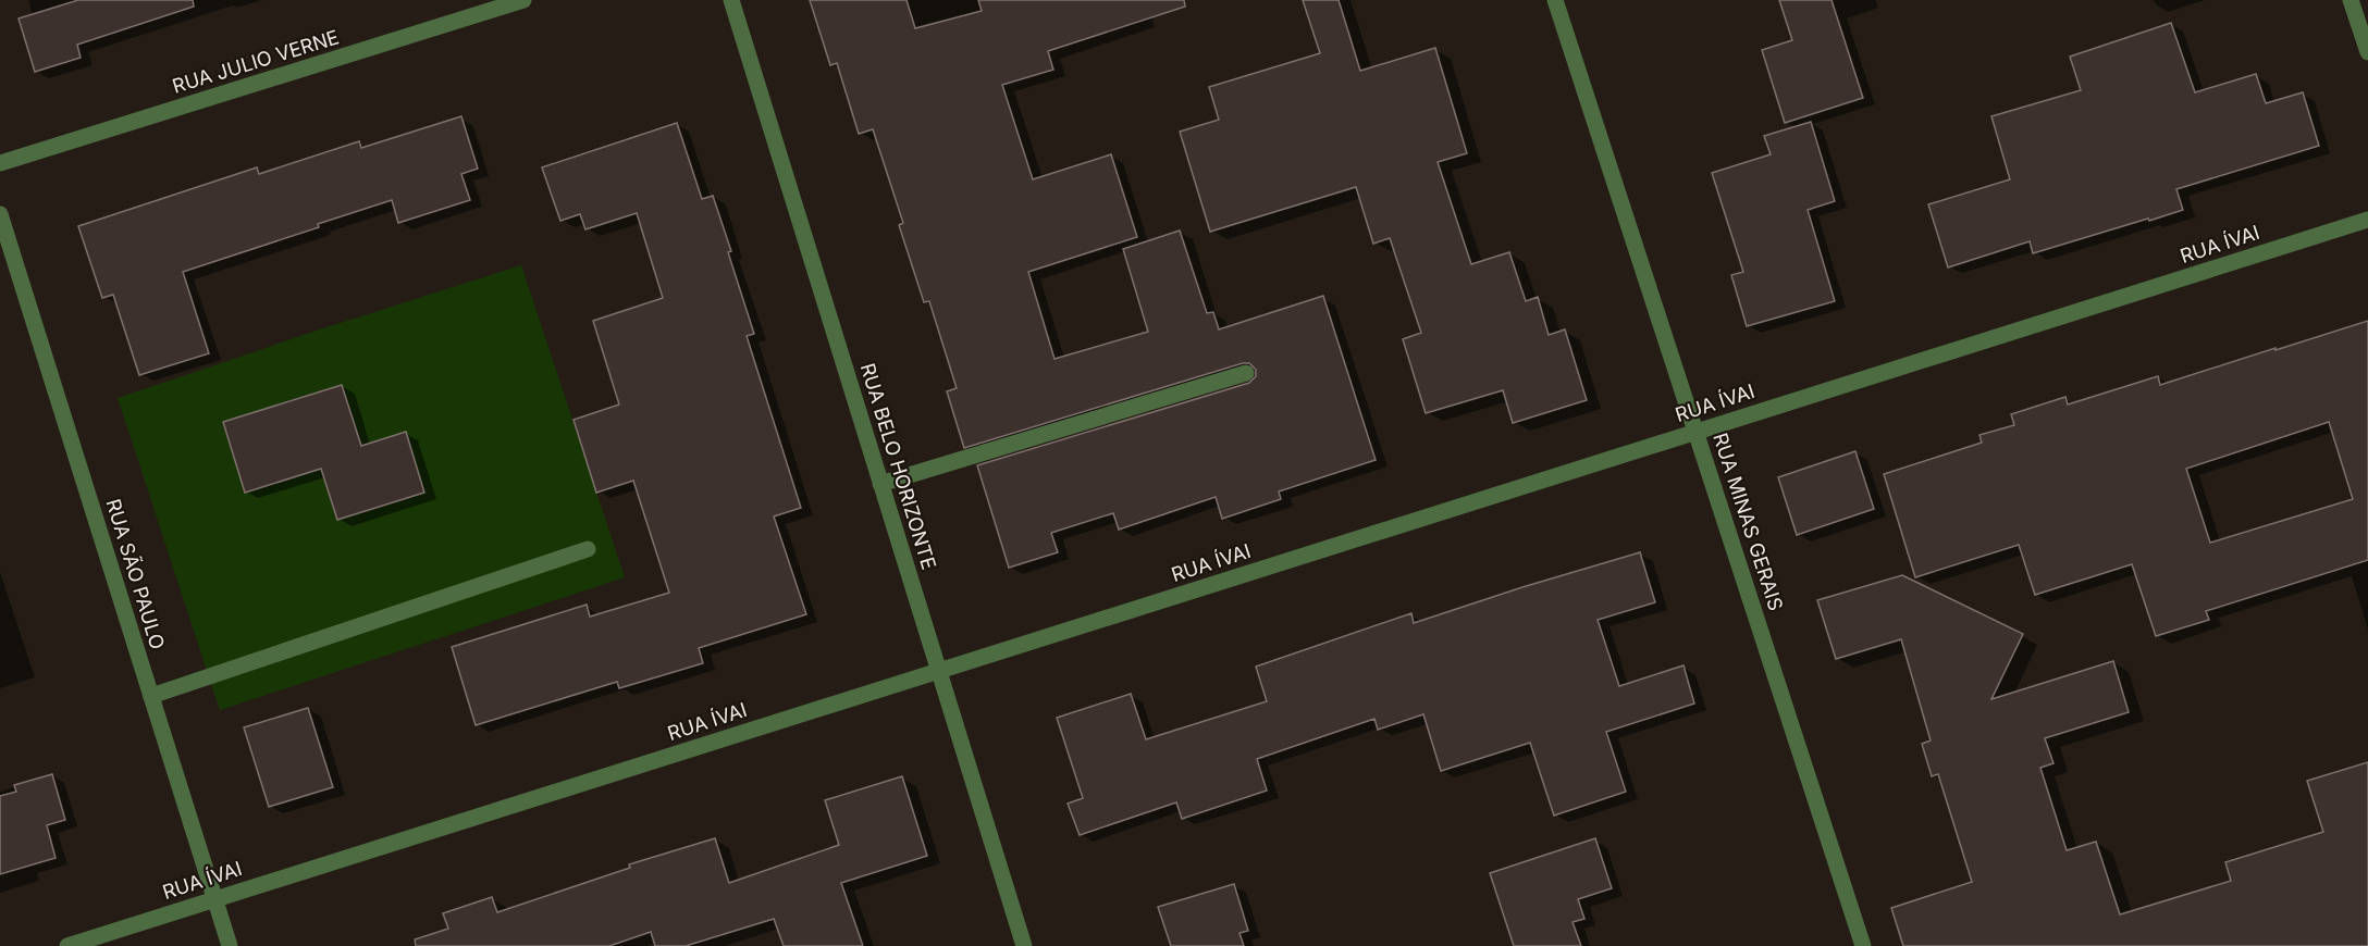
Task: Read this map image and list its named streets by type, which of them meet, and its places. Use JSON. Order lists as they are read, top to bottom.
{
  "streets": {
    "street": [
      "RUA JULIO VERNE",
      "RUA ÍVAI",
      "RUA BELO HORIZONTE",
      "RUA MINAS GERAIS",
      "RUA SÃO PAULO"
    ]
  },
  "crossings": [
    ["RUA ÍVAI", "RUA BELO HORIZONTE"],
    ["RUA ÍVAI", "RUA MINAS GERAIS"],
    ["RUA ÍVAI", "RUA SÃO PAULO"]
  ]
}
